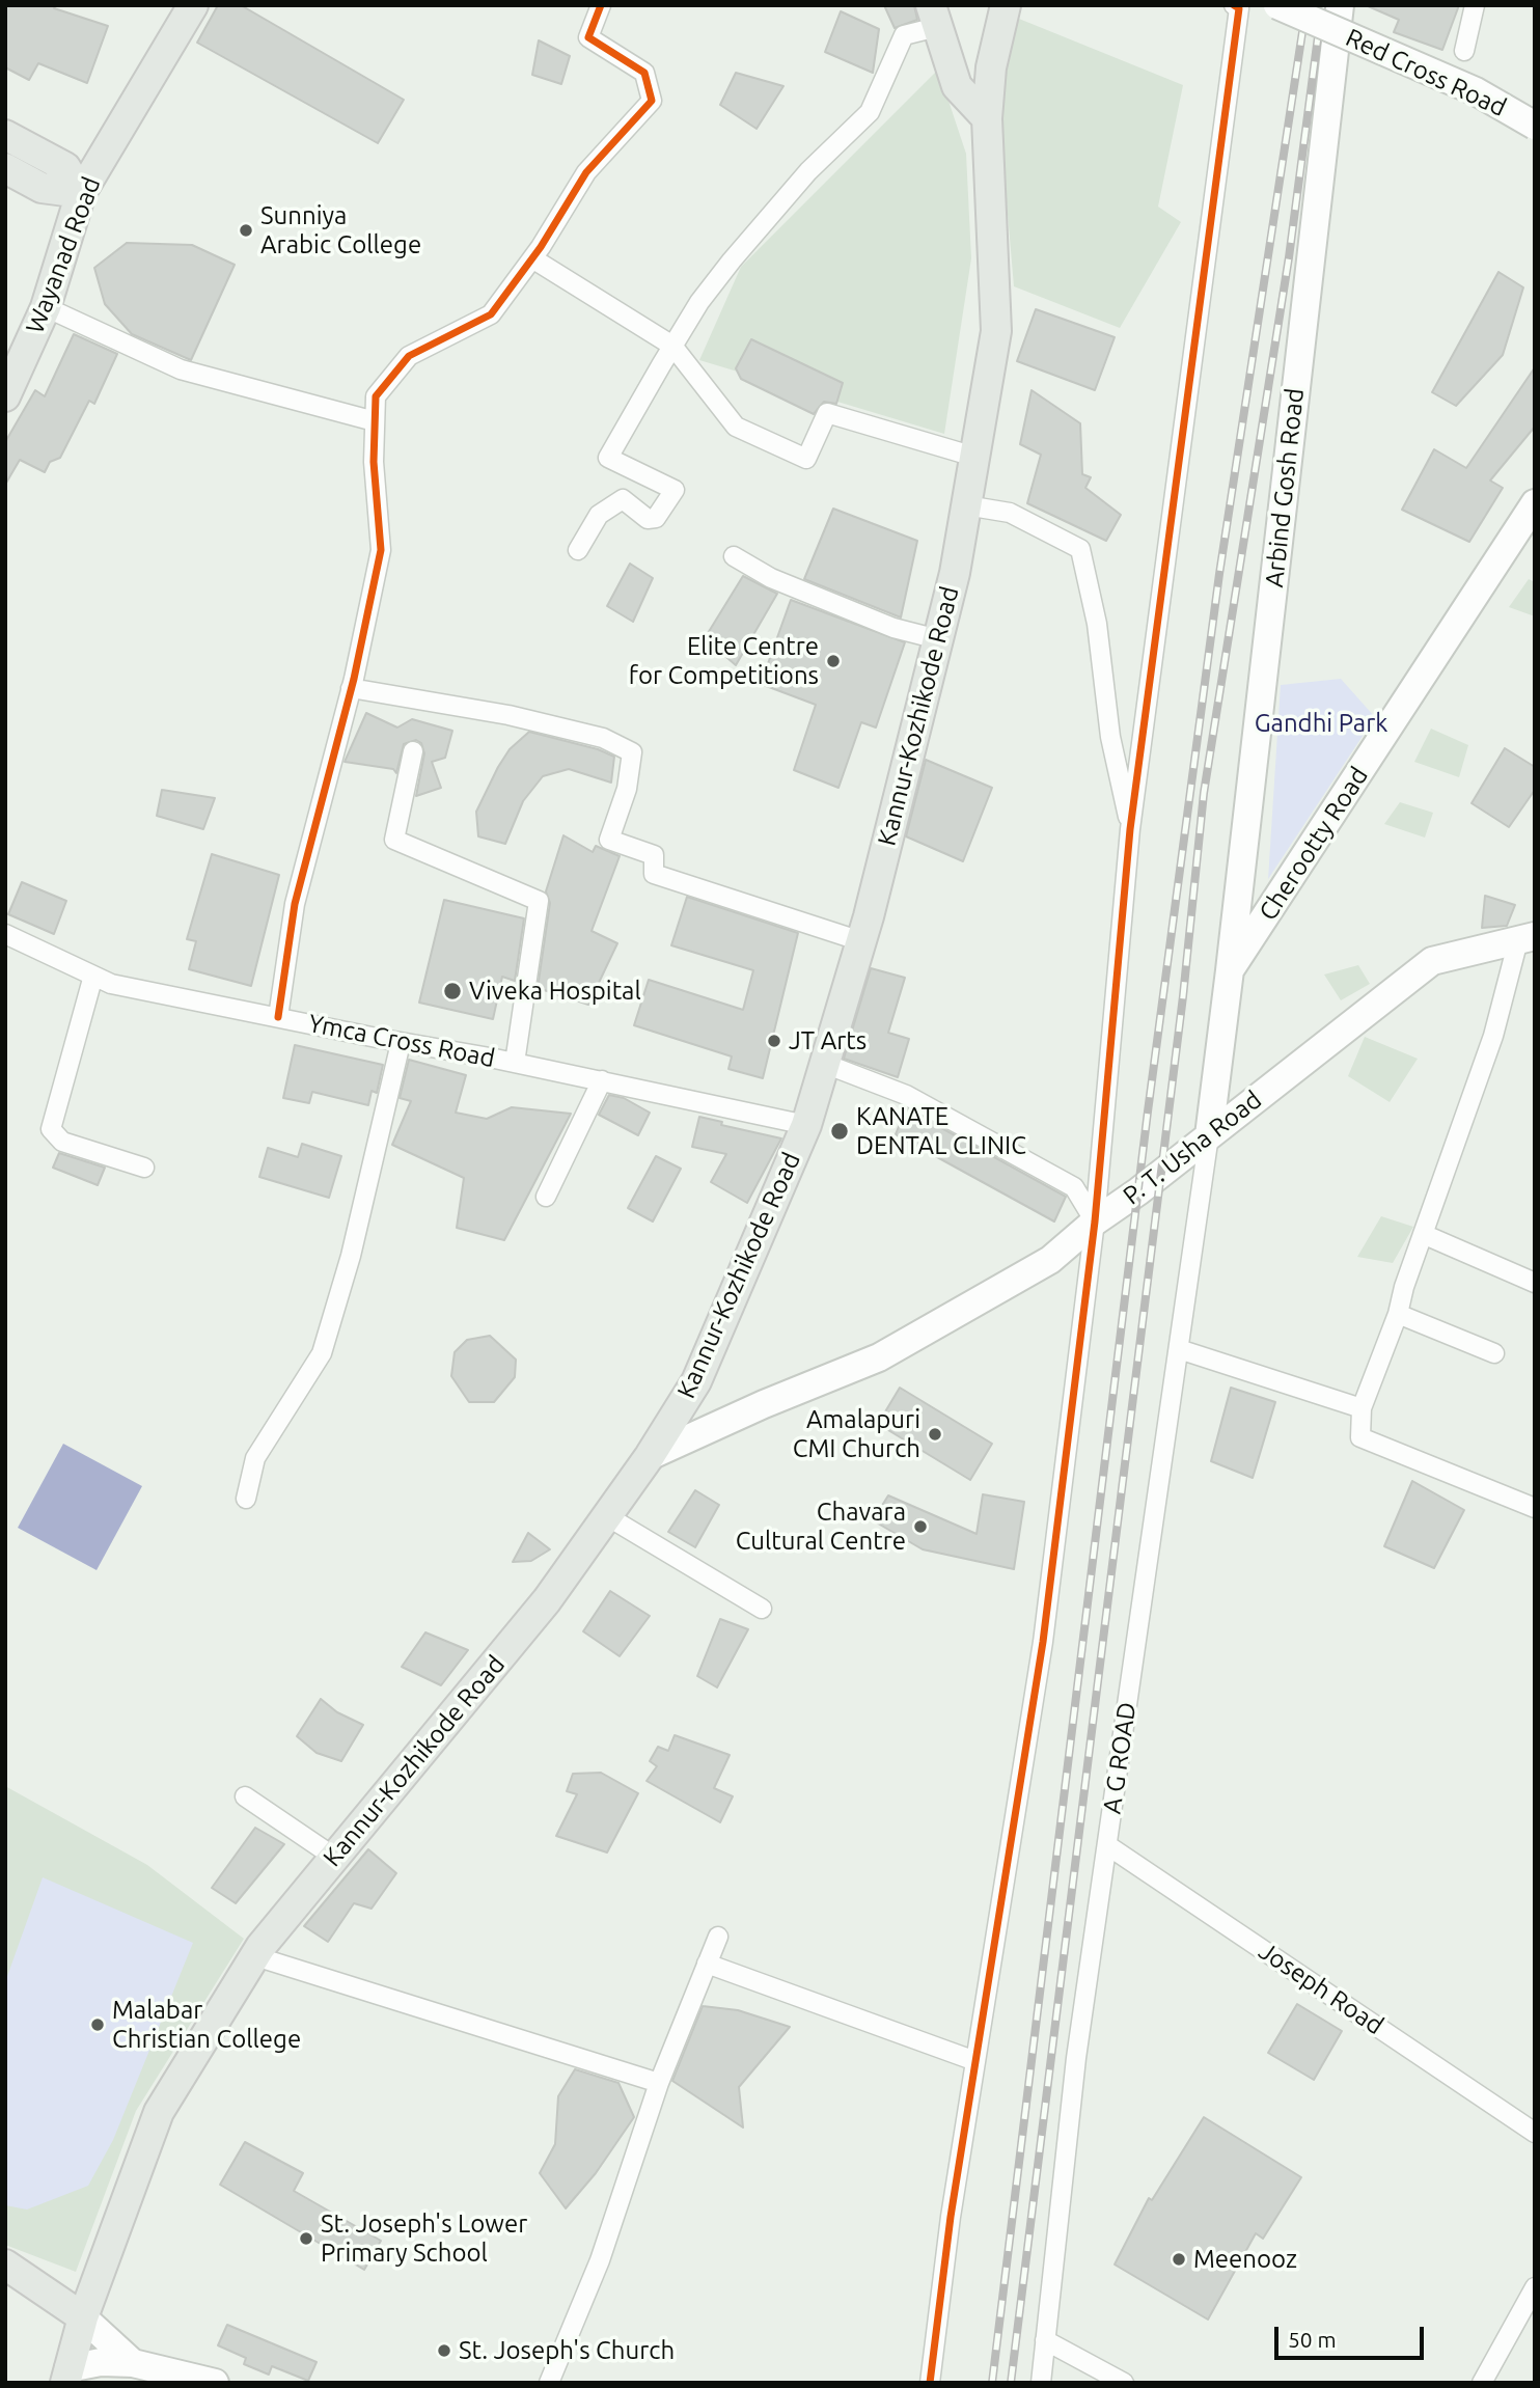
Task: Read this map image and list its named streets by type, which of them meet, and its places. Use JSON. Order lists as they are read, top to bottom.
{
  "streets": {
    "main road": ["Wayanad Road", "Kannur-Kozhikode Road"],
    "street": [
      "Red Cross Road",
      "Arbind Gosh Road",
      "Cherootty Road",
      "Ymca Cross Road",
      "P. T. Usha Road",
      "A G ROAD",
      "Joseph Road"
    ]
  },
  "crossings": [
    ["Arbind Gosh Road", "Cherootty Road"],
    ["Kannur-Kozhikode Road", "Ymca Cross Road"],
    ["Kannur-Kozhikode Road", "P. T. Usha Road"],
    ["Cherootty Road", "P. T. Usha Road"],
    ["Cherootty Road", "A G ROAD"],
    ["P. T. Usha Road", "A G ROAD"],
    ["A G ROAD", "Joseph Road"]
  ],
  "parks": ["Gandhi Park"],
  "places": [
    "Sunniya Arabic College",
    "Elite Centre for Competitions",
    "Viveka Hospital",
    "JT Arts",
    "KANATE DENTAL CLINIC",
    "Amalapuri CMI Church",
    "Chavara Cultural Centre",
    "Malabar Christian College",
    "St. Joseph's Lower Primary School",
    "Meenooz",
    "St. Joseph's Church"
  ],
  "scale_bar": "50 m"
}
